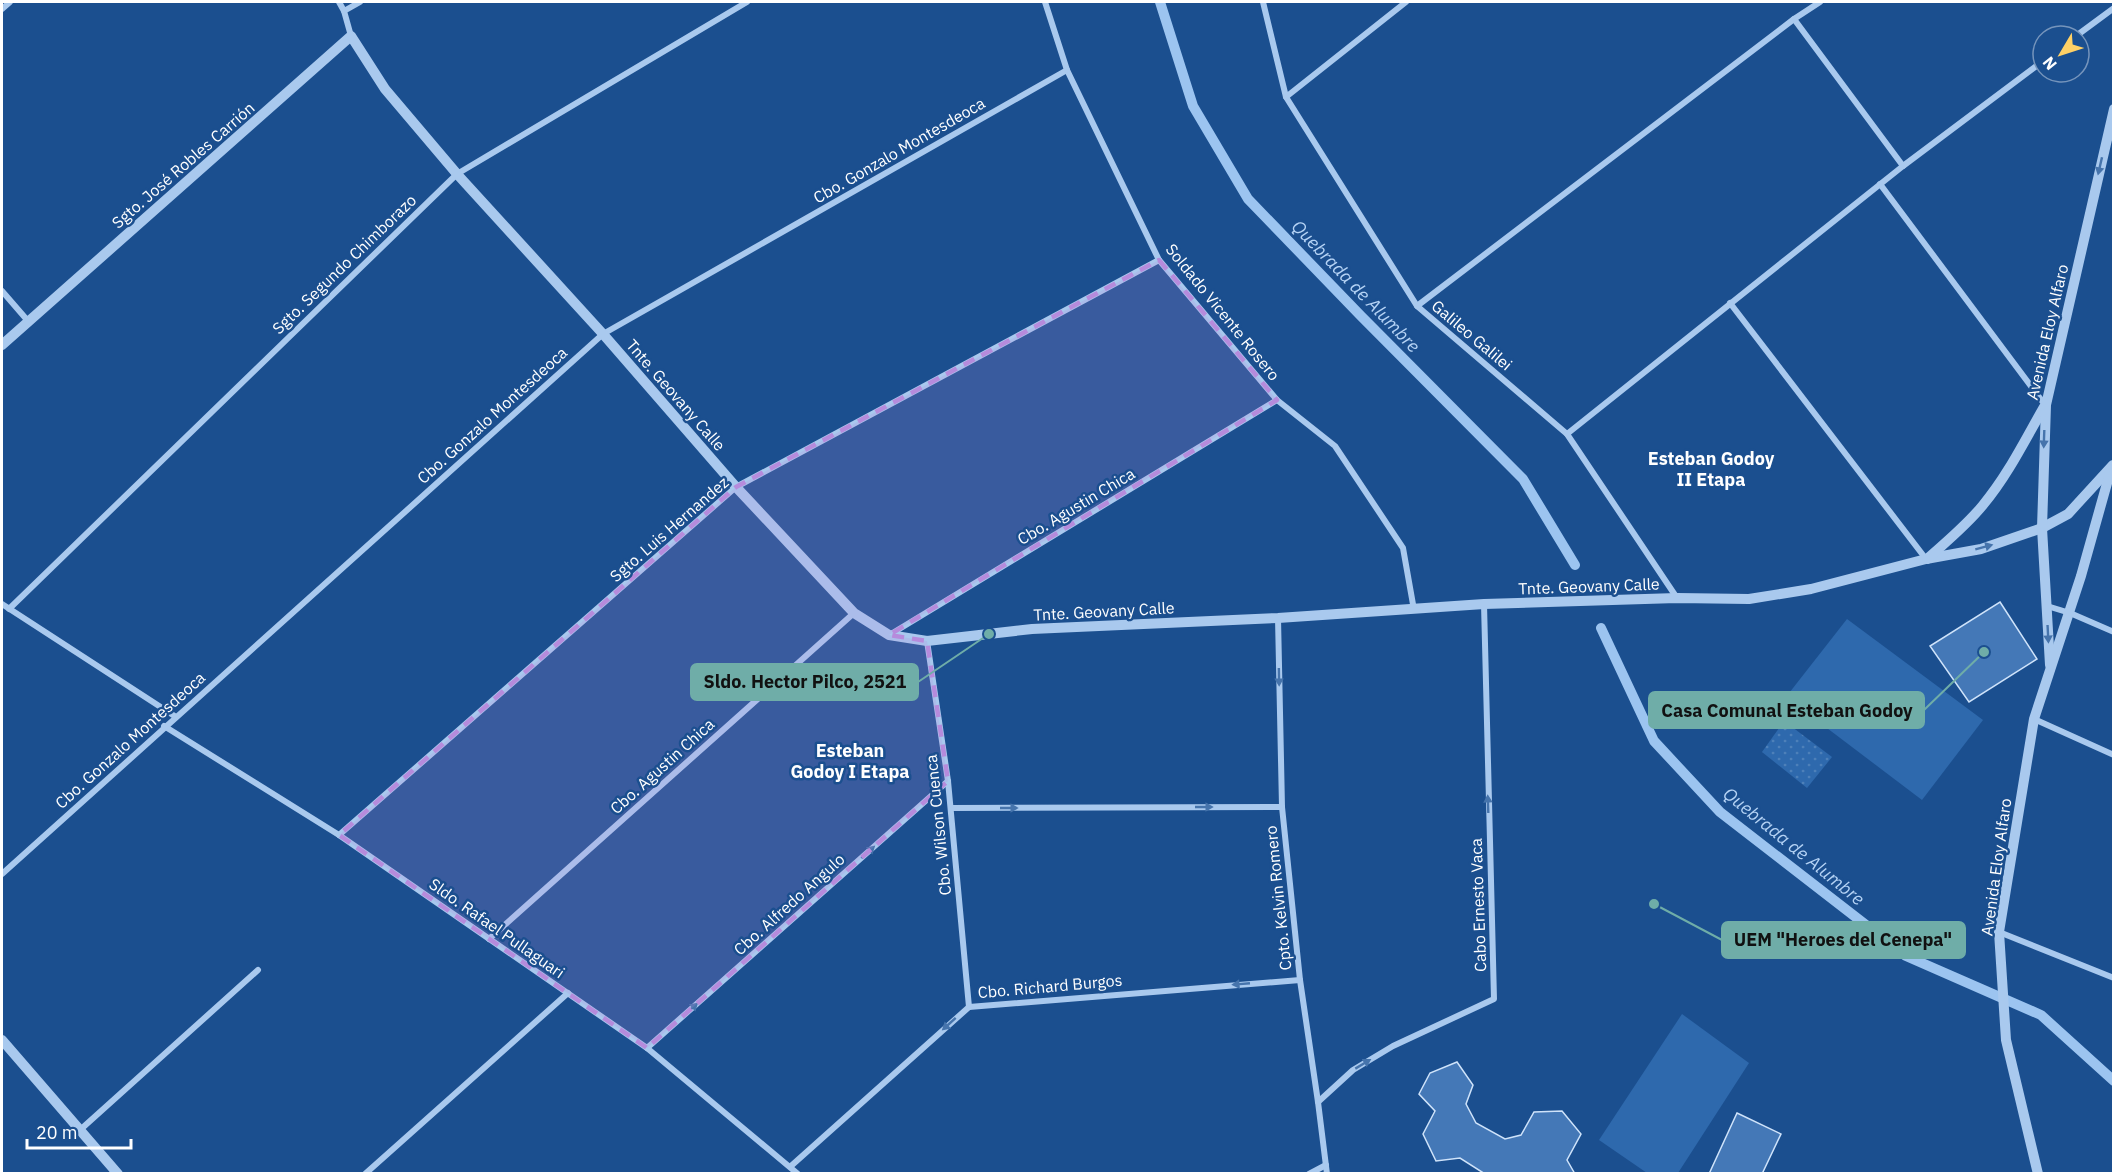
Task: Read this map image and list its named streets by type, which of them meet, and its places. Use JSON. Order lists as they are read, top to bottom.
{
  "streets": {
    "street": [
      "Cbo. Gonzalo Montesdeoca",
      "Sgto. José Robles Carrión",
      "Sgto. Segundo Chimborazo",
      "Soldado Vicente Rosero",
      "Avenida Eloy Alfaro",
      "Galileo Galilei",
      "Tnte. Geovany Calle",
      "Cbo. Agustin Chica",
      "Sgto. Luis Hernandez",
      "Cbo. Wilson Cuenca",
      "Cpto. Kelvin Romero",
      "Cbo. Alfredo Angulo",
      "Cabo Ernesto Vaca",
      "Sldo. Rafael Pullaguari",
      "Cbo. Richard Burgos"
    ]
  },
  "crossings": [
    ["Cbo. Gonzalo Montesdeoca", "Soldado Vicente Rosero"],
    ["Cbo. Gonzalo Montesdeoca", "Tnte. Geovany Calle"],
    ["Cbo. Gonzalo Montesdeoca", "Sldo. Rafael Pullaguari"],
    ["Sgto. José Robles Carrión", "Tnte. Geovany Calle"],
    ["Sgto. Segundo Chimborazo", "Tnte. Geovany Calle"],
    ["Soldado Vicente Rosero", "Tnte. Geovany Calle"],
    ["Soldado Vicente Rosero", "Cbo. Agustin Chica"],
    ["Soldado Vicente Rosero", "Sgto. Luis Hernandez"],
    ["Avenida Eloy Alfaro", "Tnte. Geovany Calle"],
    ["Galileo Galilei", "Tnte. Geovany Calle"],
    ["Tnte. Geovany Calle", "Cbo. Agustin Chica"],
    ["Tnte. Geovany Calle", "Sgto. Luis Hernandez"],
    ["Tnte. Geovany Calle", "Cbo. Wilson Cuenca"],
    ["Tnte. Geovany Calle", "Cpto. Kelvin Romero"],
    ["Tnte. Geovany Calle", "Cabo Ernesto Vaca"],
    ["Cbo. Agustin Chica", "Sldo. Rafael Pullaguari"],
    ["Sgto. Luis Hernandez", "Sldo. Rafael Pullaguari"],
    ["Cbo. Wilson Cuenca", "Cbo. Alfredo Angulo"],
    ["Cbo. Wilson Cuenca", "Cbo. Richard Burgos"],
    ["Cpto. Kelvin Romero", "Cabo Ernesto Vaca"],
    ["Cpto. Kelvin Romero", "Cbo. Richard Burgos"],
    ["Cbo. Alfredo Angulo", "Sldo. Rafael Pullaguari"],
    ["Sldo. Rafael Pullaguari", "Cbo. Richard Burgos"]
  ],
  "one_way": [
    "Avenida Eloy Alfaro",
    "Cbo. Alfredo Angulo",
    "Cabo Ernesto Vaca",
    "Cbo. Richard Burgos"
  ],
  "districts": ["Esteban Godoy II Etapa", "Esteban Godoy I Etapa"],
  "water": ["Quebrada de Alumbre"],
  "places": ["Sldo. Hector Pilco, 2521", "Casa Comunal Esteban Godoy", "UEM \"Heroes del Cenepa\""],
  "scale_bar": "20 m",
  "north": "bottom left"
}
